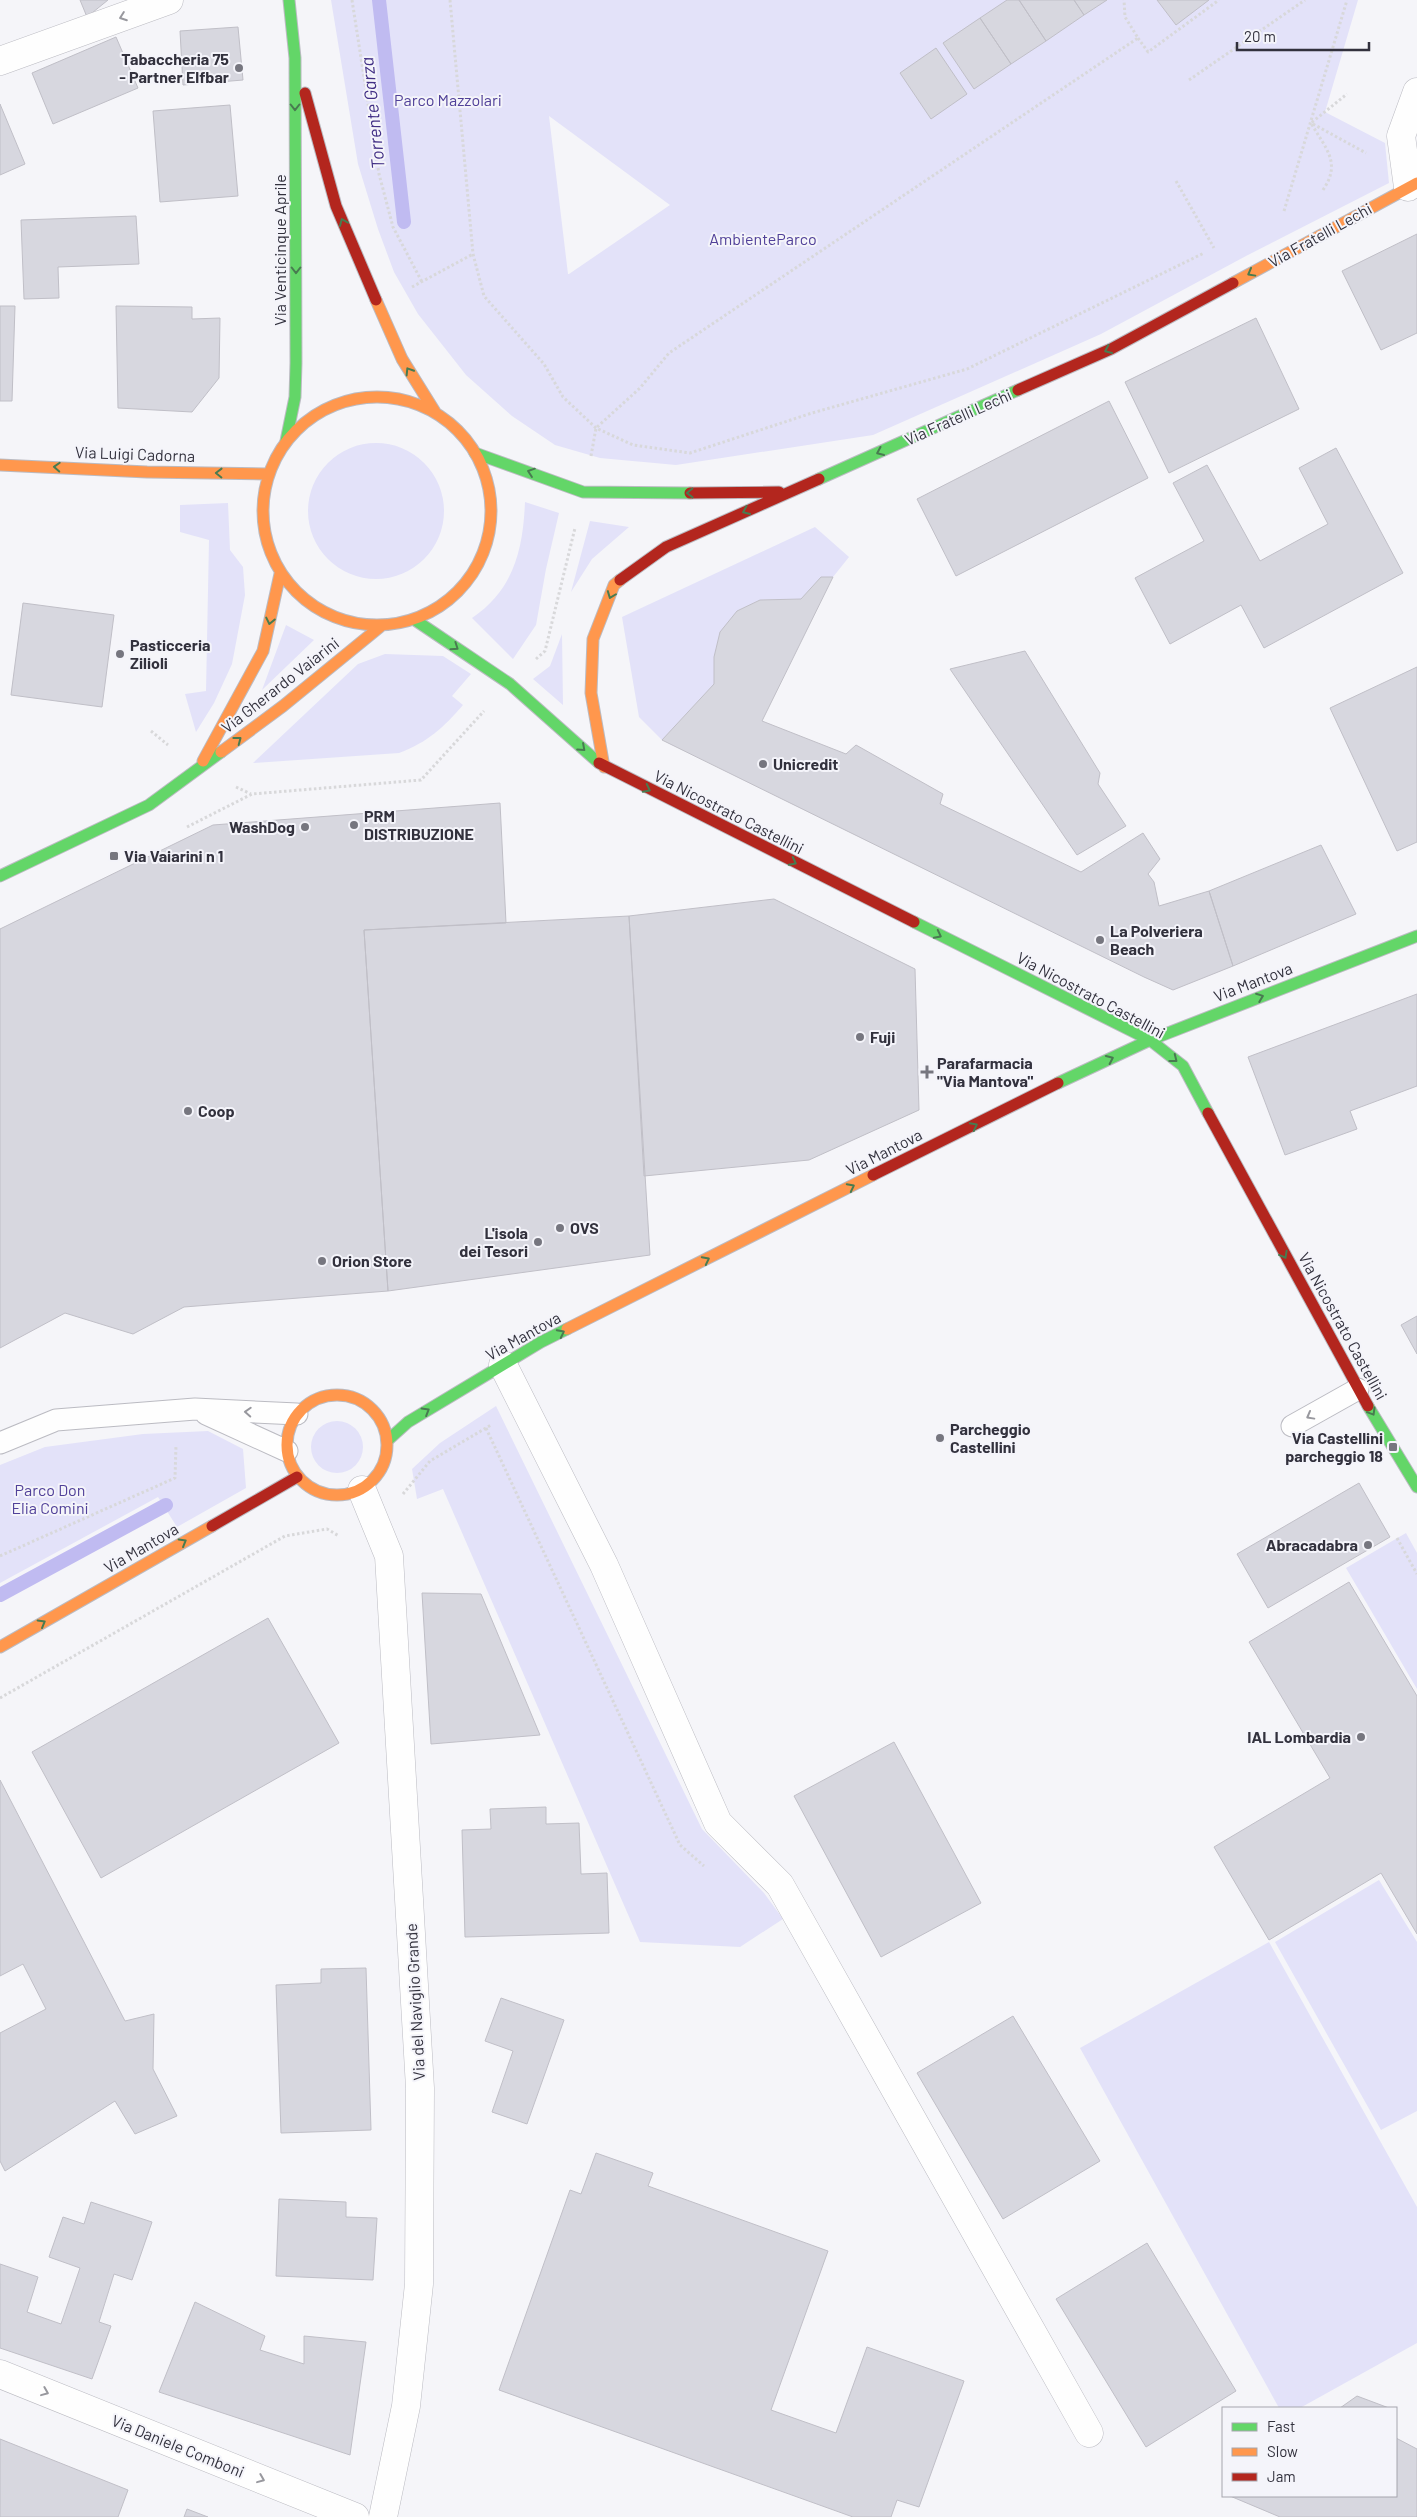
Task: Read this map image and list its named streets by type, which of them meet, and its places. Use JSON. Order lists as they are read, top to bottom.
{
  "streets": {
    "main road": [
      "Via Fratelli Lechi",
      "Via Venticinque Aprile",
      "Via Luigi Cadorna",
      "Via Gherardo Vaiarini",
      "Via Nicostrato Castellini",
      "Via Mantova"
    ],
    "street": ["Via del Naviglio Grande", "Via Daniele Comboni"]
  },
  "crossings": [
    ["Via Nicostrato Castellini", "Via Mantova"],
    ["Via Mantova", "Via del Naviglio Grande"]
  ],
  "one_way": [
    "Via Fratelli Lechi",
    "Via Luigi Cadorna",
    "Via Nicostrato Castellini",
    "Via Mantova",
    "Via Daniele Comboni"
  ],
  "water": ["Torrente Garza"],
  "parks": ["Parco Mazzolari", "AmbienteParco", "Parco Don Elia Comini"],
  "places": {
    "other": [
      "Tabaccheria 75 - Partner Elfbar",
      "Pasticceria Zilioli",
      "Unicredit",
      "PRM DISTRIBUZIONE",
      "WashDog",
      "La Polveriera Beach",
      "Fuji",
      "Coop",
      "OVS",
      "L'isola dei Tesori",
      "Orion Store",
      "Parcheggio Castellini",
      "Abracadabra",
      "IAL Lombardia"
    ],
    "transit": ["Via Vaiarini n 1", "Via Castellini parcheggio 18"],
    "health": ["Parafarmacia \"Via Mantova\""]
  },
  "legend": ["Fast", "Slow", "Jam"],
  "scale_bar": "20 m"
}
